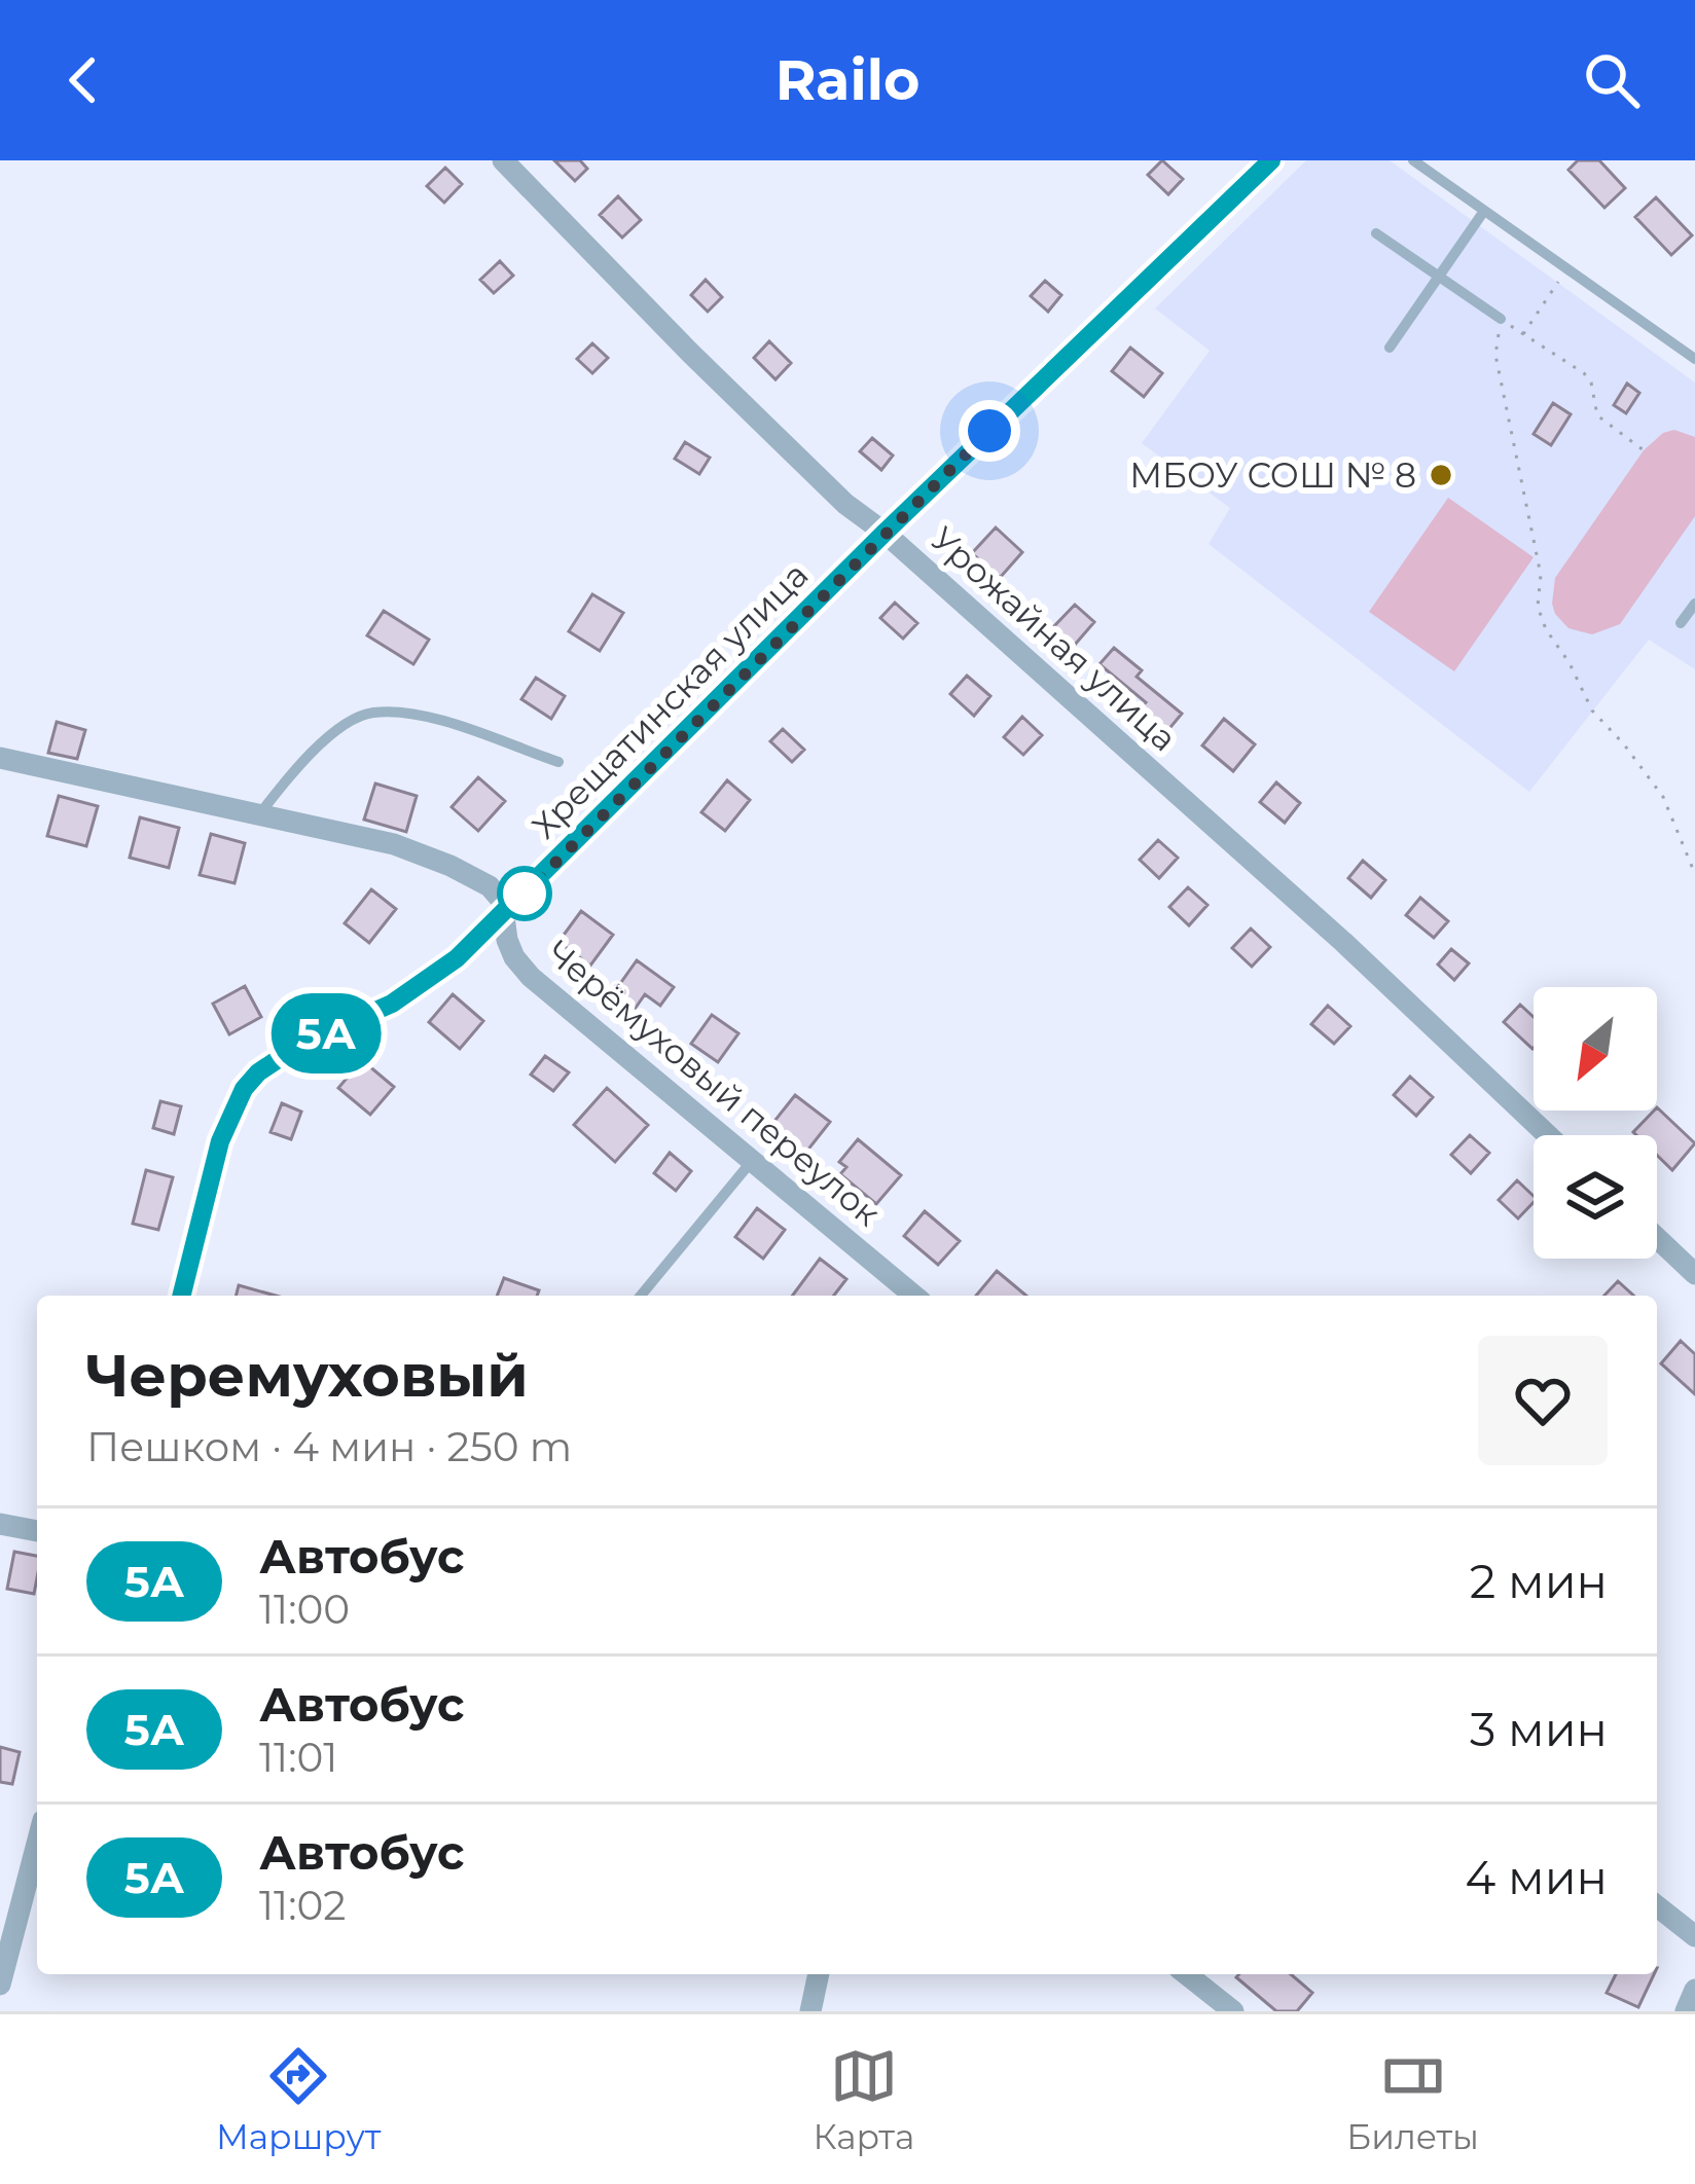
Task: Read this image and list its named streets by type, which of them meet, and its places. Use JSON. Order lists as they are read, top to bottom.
{
  "streets": {
    "street": ["Урожайная улица", "Хрещатинская улица", "Черёмуховый переулок"]
  },
  "crossings": [
    ["Урожайная улица", "Хрещатинская улица"],
    ["Хрещатинская улица", "Черёмуховый переулок"]
  ],
  "places": ["МБОУ СОШ № 8"],
  "lines": ["bus line 5А"],
  "north": "bottom left",
  "page": {
    "header": "Railo",
    "on_map": "5А",
    "heading": ["Черемуховый", "Пешком · 4 мин · 250 m"],
    "list": [
      {
        "mark": "5А",
        "name": "Автобус",
        "note": "11:00",
        "value": "2 мин"
      },
      {
        "mark": "5А",
        "name": "Автобус",
        "note": "11:01",
        "value": "3 мин"
      },
      {
        "mark": "5А",
        "name": "Автобус",
        "note": "11:02",
        "value": "4 мин"
      }
    ],
    "tabs": ["Маршрут", "Карта", "Билеты"]
  }
}
